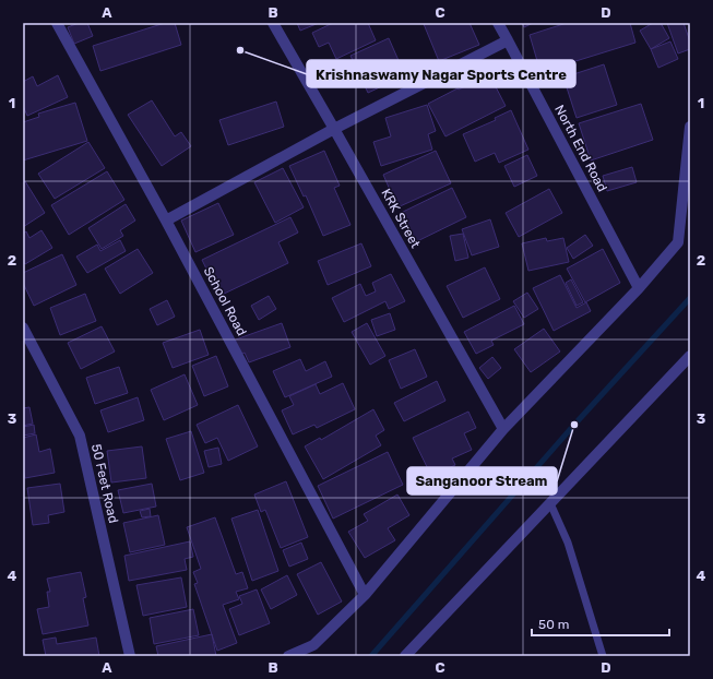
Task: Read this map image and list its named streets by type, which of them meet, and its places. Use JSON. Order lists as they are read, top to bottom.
{
  "streets": {
    "street": [
      "North End Road",
      "KRK Street",
      "School Road",
      "50 Feet Road"
    ]
  },
  "places": ["Krishnaswamy Nagar Sports Centre", "Sanganoor Stream"],
  "scale_bar": "50 m",
  "grid": {
    "columns": [
      "A",
      "B",
      "C",
      "D"
    ],
    "rows": [
      "1",
      "2",
      "3",
      "4"
    ]
  }
}
